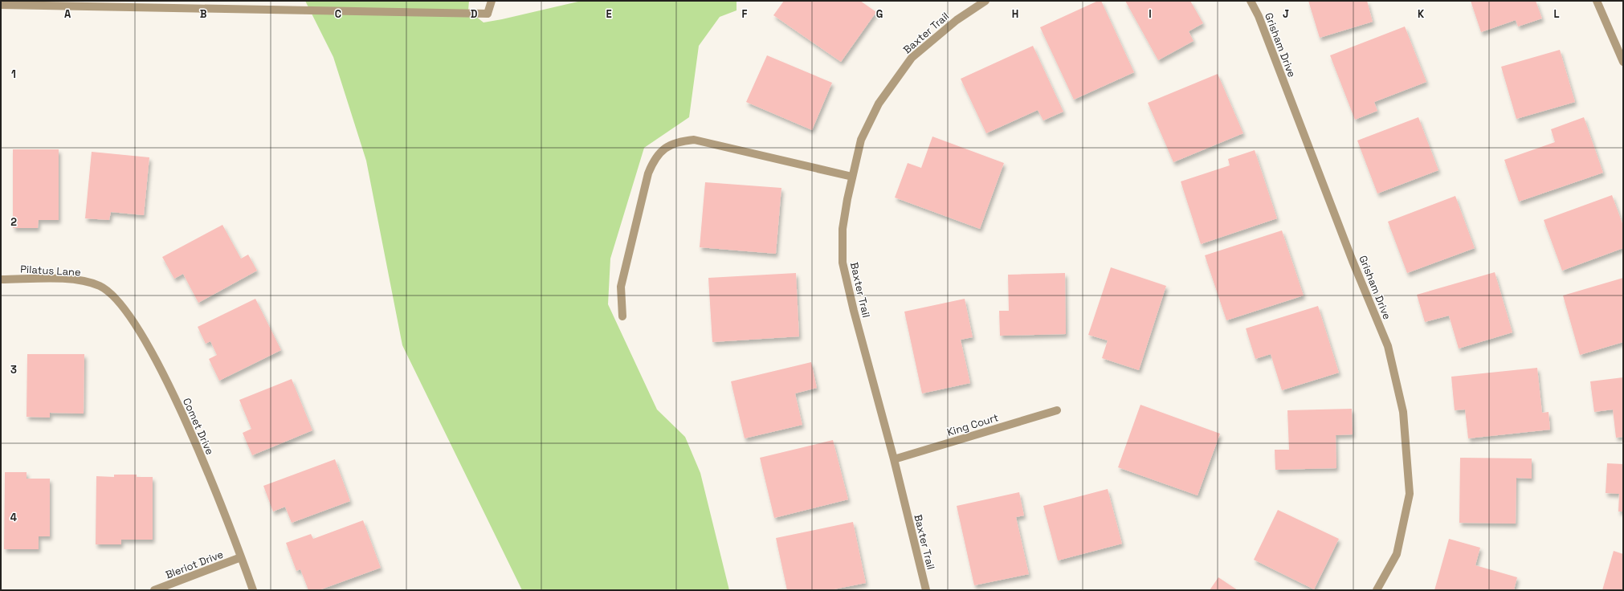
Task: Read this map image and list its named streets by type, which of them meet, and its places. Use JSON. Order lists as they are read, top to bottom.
{
  "streets": {
    "street": [
      "Baxter Trail",
      "Grisham Drive",
      "Pilatus Lane",
      "King Court",
      "Comet Drive",
      "Bleriot Drive"
    ]
  },
  "crossings": [
    ["Baxter Trail", "King Court"],
    ["Pilatus Lane", "Comet Drive"],
    ["Comet Drive", "Bleriot Drive"]
  ],
  "grid": {
    "columns": [
      "A",
      "B",
      "C",
      "D",
      "E",
      "F",
      "G",
      "H",
      "I",
      "J",
      "K",
      "L"
    ],
    "rows": [
      "1",
      "2",
      "3",
      "4"
    ]
  }
}
